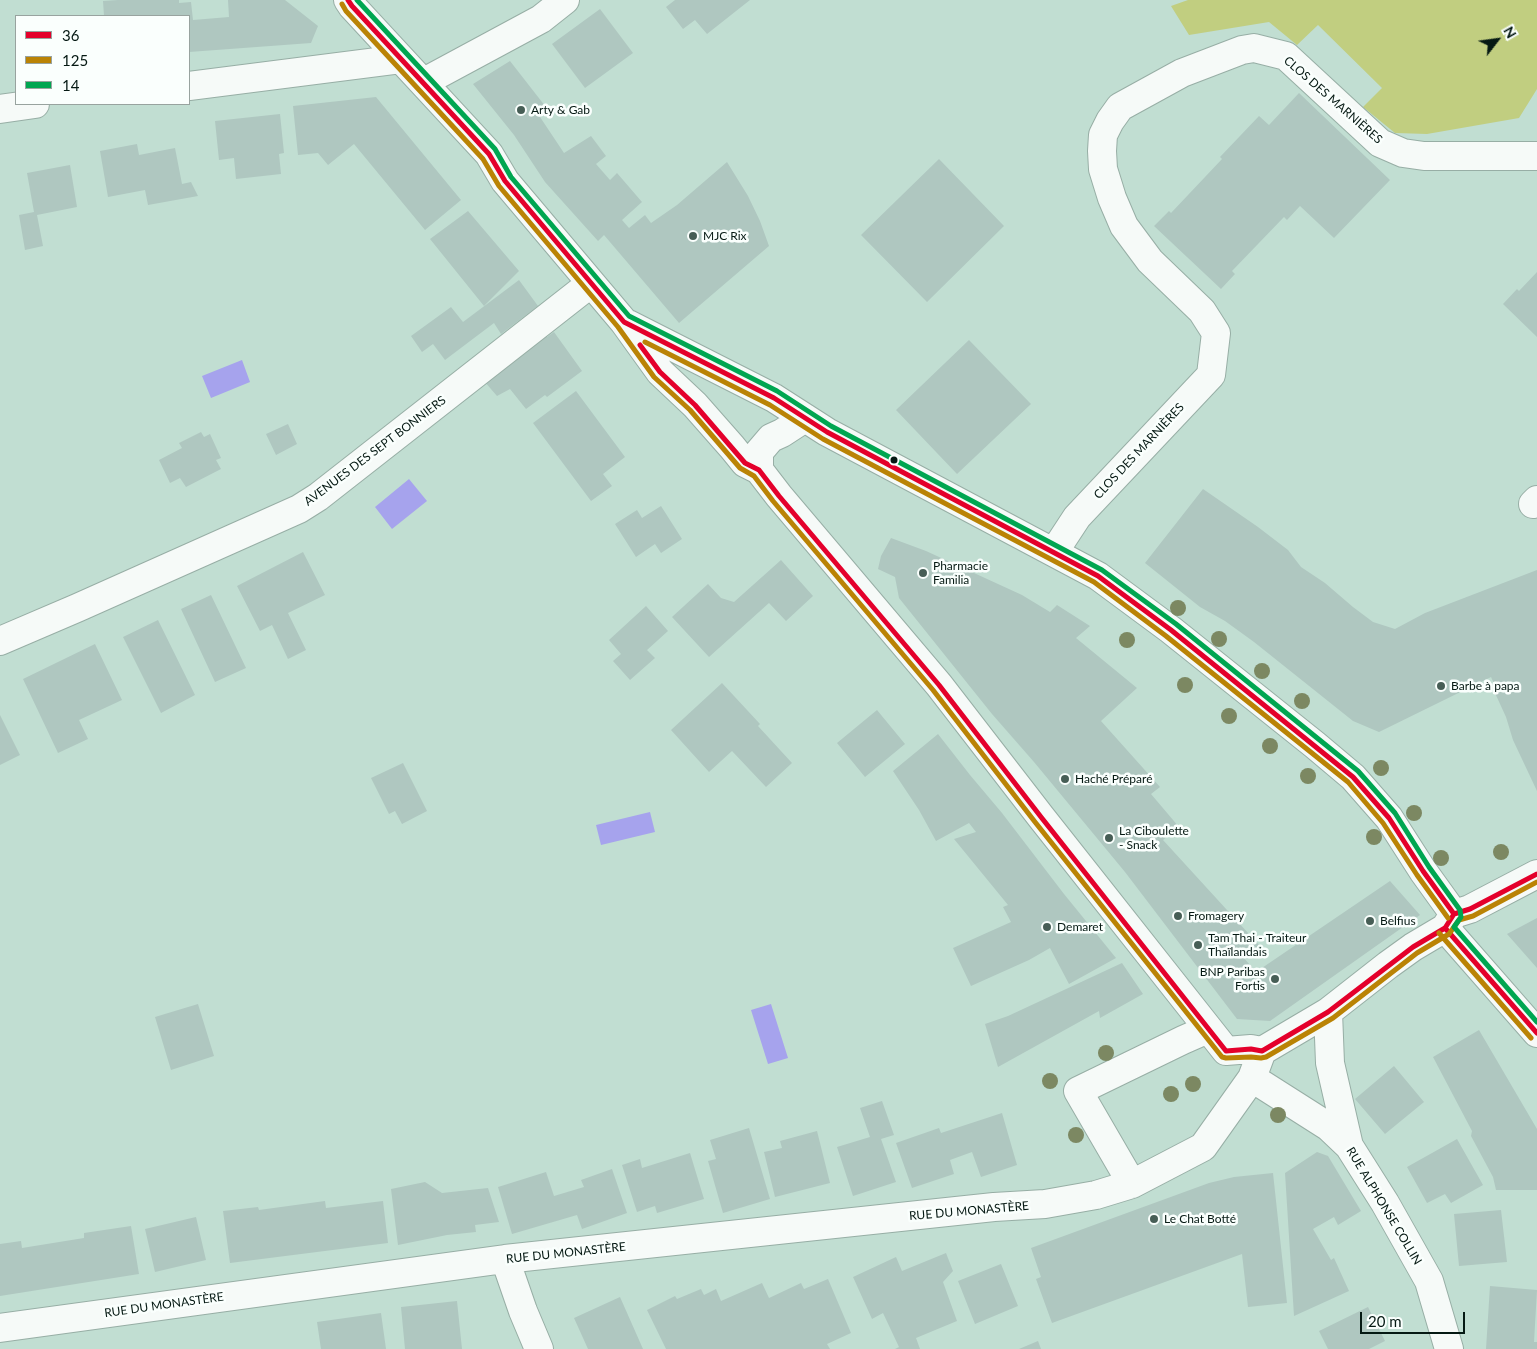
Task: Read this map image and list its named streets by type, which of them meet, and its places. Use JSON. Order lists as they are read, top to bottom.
{
  "streets": {
    "street": [
      "CLOS DES MARNIÈRES",
      "AVENUES DES SEPT BONNIERS",
      "RUE ALPHONSE COLLIN",
      "RUE DU MONASTÈRE"
    ]
  },
  "crossings": [
    ["RUE ALPHONSE COLLIN", "RUE DU MONASTÈRE"]
  ],
  "places": [
    "Arty & Gab",
    "MJC Rix",
    "Pharmacie Familia",
    "Barbe à papa",
    "Haché Préparé",
    "La Ciboulette - Snack",
    "Fromagery",
    "Belfius",
    "Demaret",
    "Tam Thai - Traiteur Thaïlandais",
    "BNP Paribas Fortis",
    "Le Chat Botté"
  ],
  "lines": ["transit line 36", "transit line 14", "transit line 125"],
  "legend": ["36", "125", "14"],
  "scale_bar": "20 m",
  "north": "top right"
}
